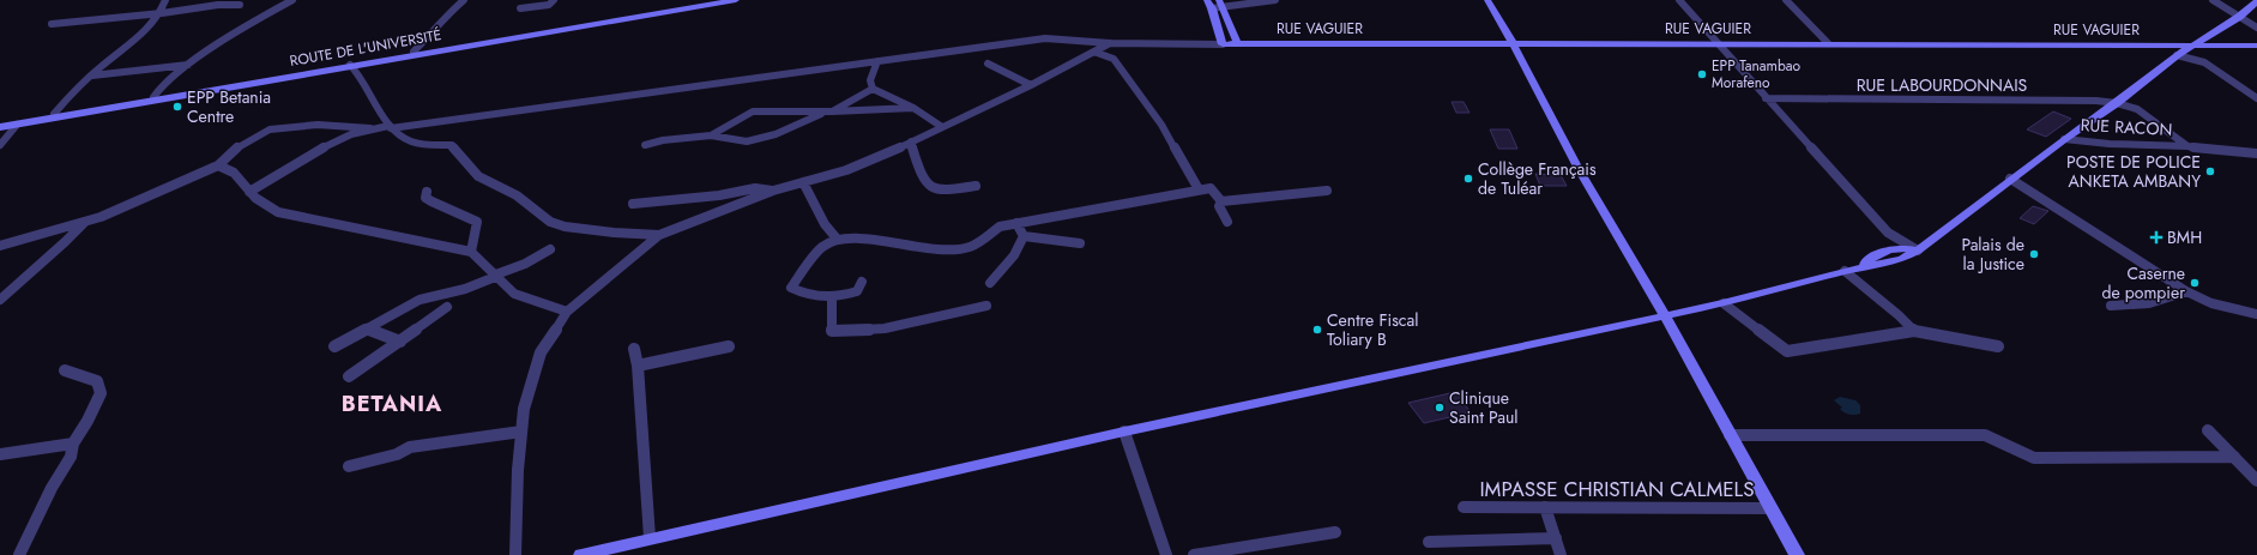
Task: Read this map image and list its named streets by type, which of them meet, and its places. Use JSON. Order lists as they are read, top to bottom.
{
  "streets": {
    "street": [
      "RUE VAGUIER",
      "ROUTE DE L'UNIVERSITÉ",
      "RUE LABOURDONNAIS",
      "RUE RACON",
      "IMPASSE CHRISTIAN CALMELS"
    ]
  },
  "crossings": [
    ["RUE LABOURDONNAIS", "RUE RACON"]
  ],
  "districts": ["BETANIA"],
  "places": {
    "other": [
      "EPP Tanambao Morafeno",
      "EPP Betania Centre",
      "POSTE DE POLICE ANKETA AMBANY",
      "Collège Français de Tuléar",
      "Palais de la Justice",
      "Caserne de pompier",
      "Centre Fiscal Toliary B",
      "Clinique Saint Paul"
    ],
    "health": ["BMH"]
  }
}
